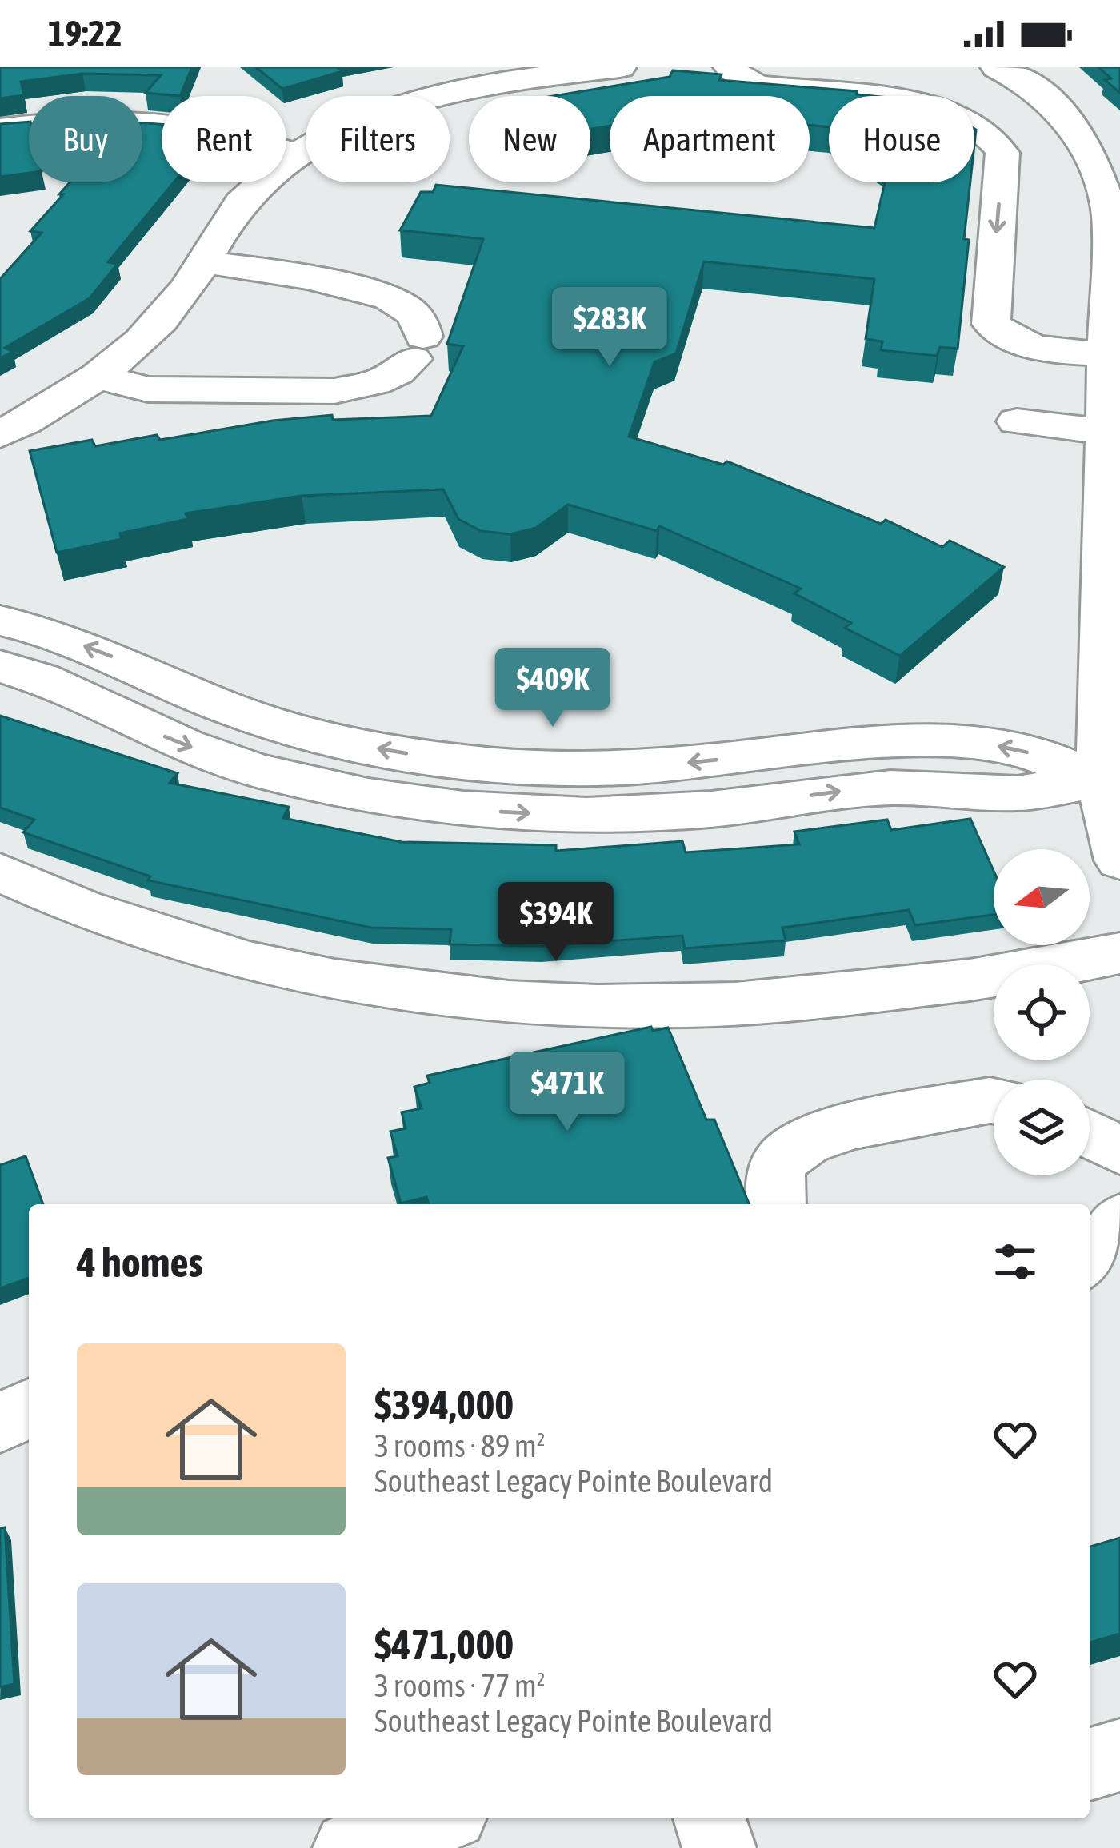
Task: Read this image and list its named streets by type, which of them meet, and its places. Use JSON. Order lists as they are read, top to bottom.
{
  "north": "left",
  "page": {
    "status": "19:22",
    "chip": [
      "Buy",
      "Rent",
      "Filters",
      "New",
      "Apartment",
      "House"
    ],
    "price": [
      "$283K",
      "$409K",
      "$394K",
      "$471K"
    ],
    "heading": "4 homes",
    "list": [
      {
        "name": "$394,000",
        "note": "3 rooms · 89 m² · Southeast Legacy Pointe Boulevard"
      },
      {
        "name": "$471,000",
        "note": "3 rooms · 77 m² · Southeast Legacy Pointe Boulevard"
      }
    ]
  }
}
